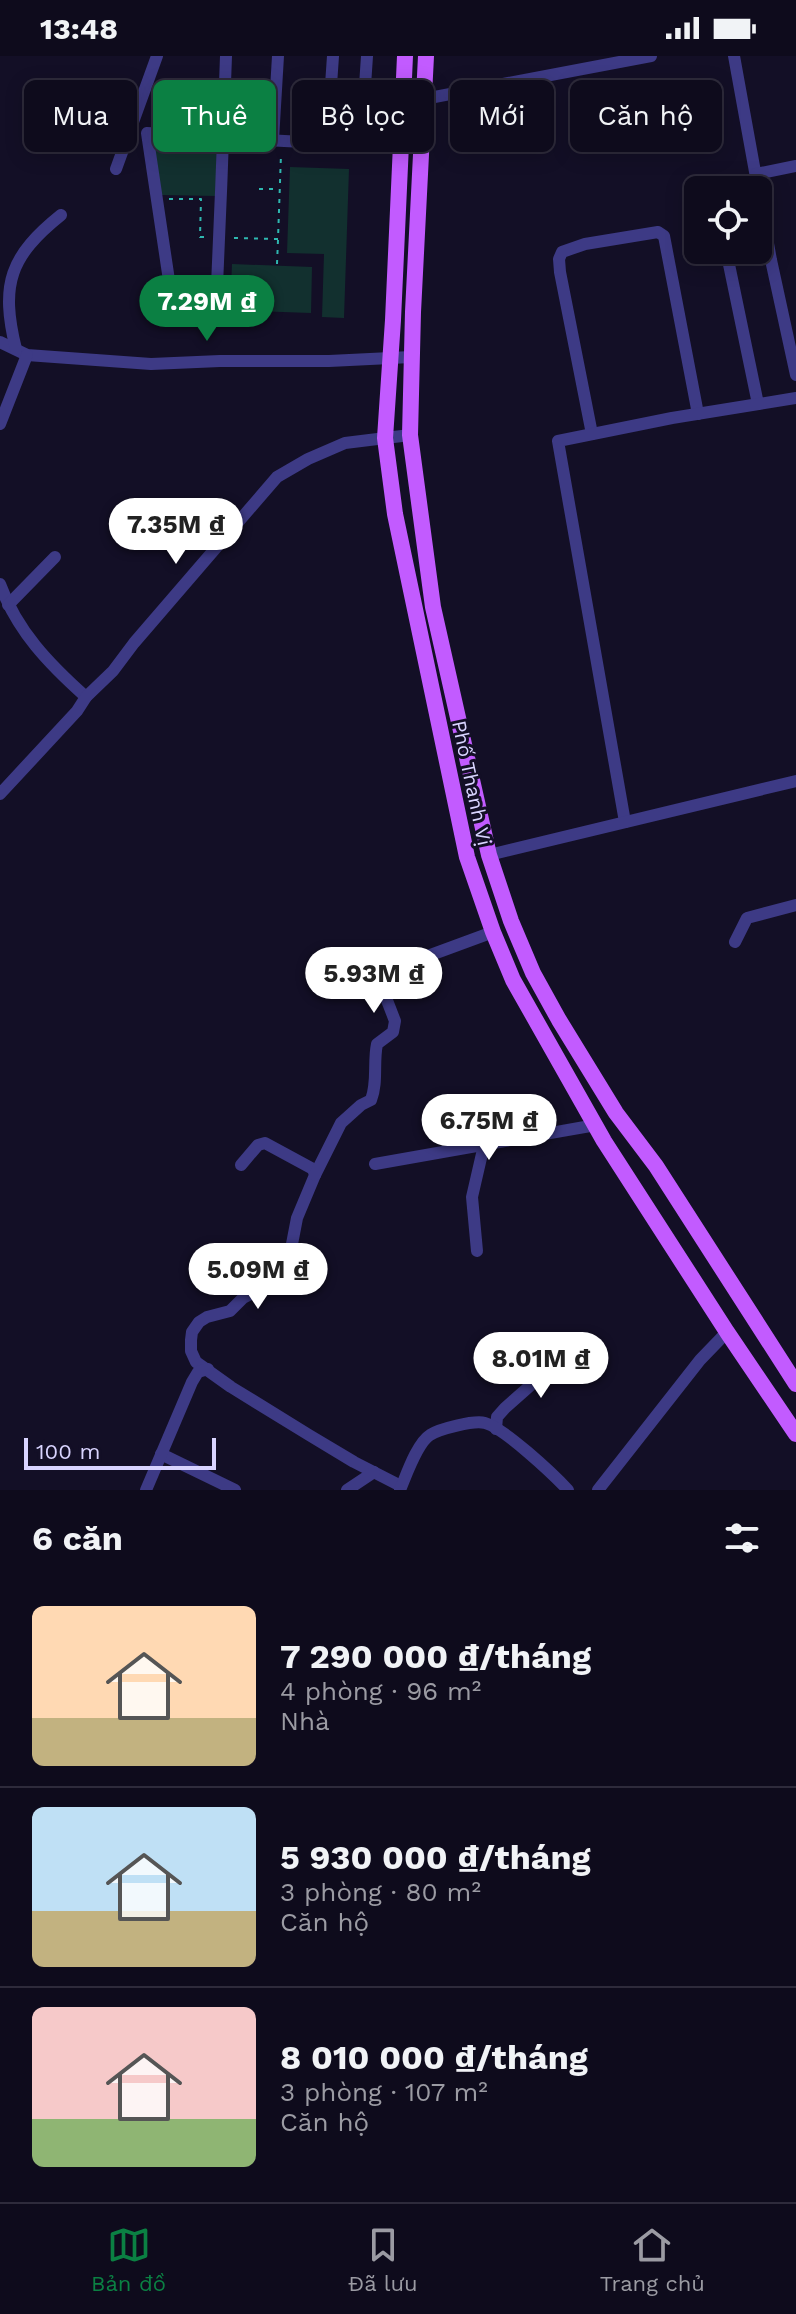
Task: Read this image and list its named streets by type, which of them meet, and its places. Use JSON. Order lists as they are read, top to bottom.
{
  "streets": {
    "main road": ["Phố Thanh Vị"]
  },
  "scale_bar": "100 m",
  "page": {
    "status": "13:48",
    "chip": [
      "Mua",
      "Thuê",
      "Bộ lọc",
      "Mới",
      "Căn hộ"
    ],
    "price": [
      "7.29M ₫",
      "7.35M ₫",
      "5.93M ₫",
      "6.75M ₫",
      "5.09M ₫",
      "8.01M ₫"
    ],
    "scale": "100 m",
    "heading": "6 căn",
    "list": [
      {
        "name": "7 290 000 ₫/tháng",
        "note": "4 phòng · 96 m² · Nhà"
      },
      {
        "name": "5 930 000 ₫/tháng",
        "note": "3 phòng · 80 m² · Căn hộ"
      },
      {
        "name": "8 010 000 ₫/tháng",
        "note": "3 phòng · 107 m² · Căn hộ"
      }
    ],
    "tabs": ["Bản đồ", "Đã lưu", "Trang chủ"]
  }
}
